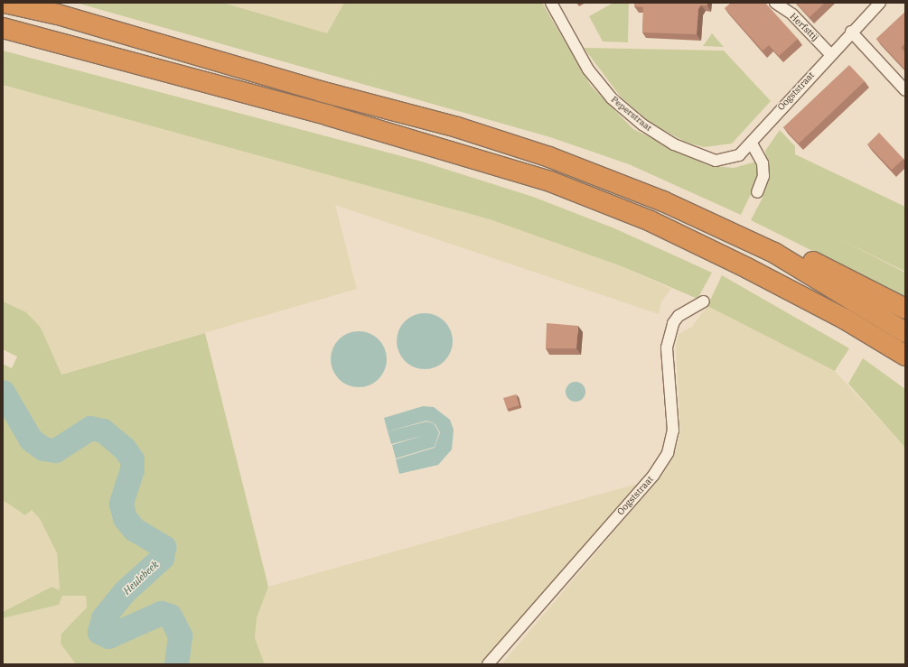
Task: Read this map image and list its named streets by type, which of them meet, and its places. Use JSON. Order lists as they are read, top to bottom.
{
  "streets": {
    "street": ["Herfsttij", "Oogststraat", "Peperstraat"]
  },
  "crossings": [
    ["Herfsttij", "Oogststraat"],
    ["Oogststraat", "Peperstraat"]
  ],
  "water": ["Heulebeek"]
}
